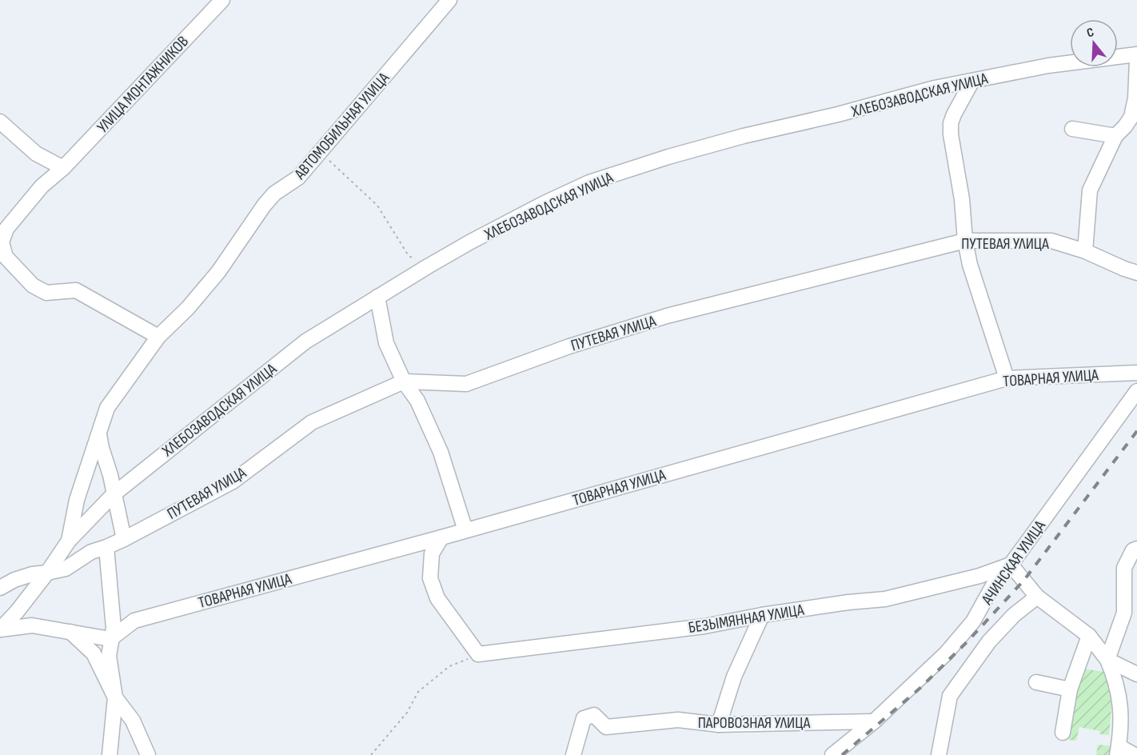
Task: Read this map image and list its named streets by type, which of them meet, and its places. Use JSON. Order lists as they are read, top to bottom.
{
  "streets": {
    "street": [
      "УЛИЦА МОНТАЖНИКОВ",
      "ХЛЕБОЗАВОДСКАЯ УЛИЦА",
      "АВТОМОБИЛЬНАЯ УЛИЦА",
      "ПУТЕВАЯ УЛИЦА",
      "ТОВАРНАЯ УЛИЦА",
      "АЧИНСКАЯ УЛИЦА",
      "БЕЗЫМЯННАЯ УЛИЦА",
      "ПАРОВОЗНАЯ УЛИЦА"
    ]
  },
  "crossings": [
    ["УЛИЦА МОНТАЖНИКОВ", "АВТОМОБИЛЬНАЯ УЛИЦА"],
    ["ХЛЕБОЗАВОДСКАЯ УЛИЦА", "АВТОМОБИЛЬНАЯ УЛИЦА"],
    ["АЧИНСКАЯ УЛИЦА", "БЕЗЫМЯННАЯ УЛИЦА"],
    ["АЧИНСКАЯ УЛИЦА", "ПАРОВОЗНАЯ УЛИЦА"]
  ],
  "north": "top"
}
